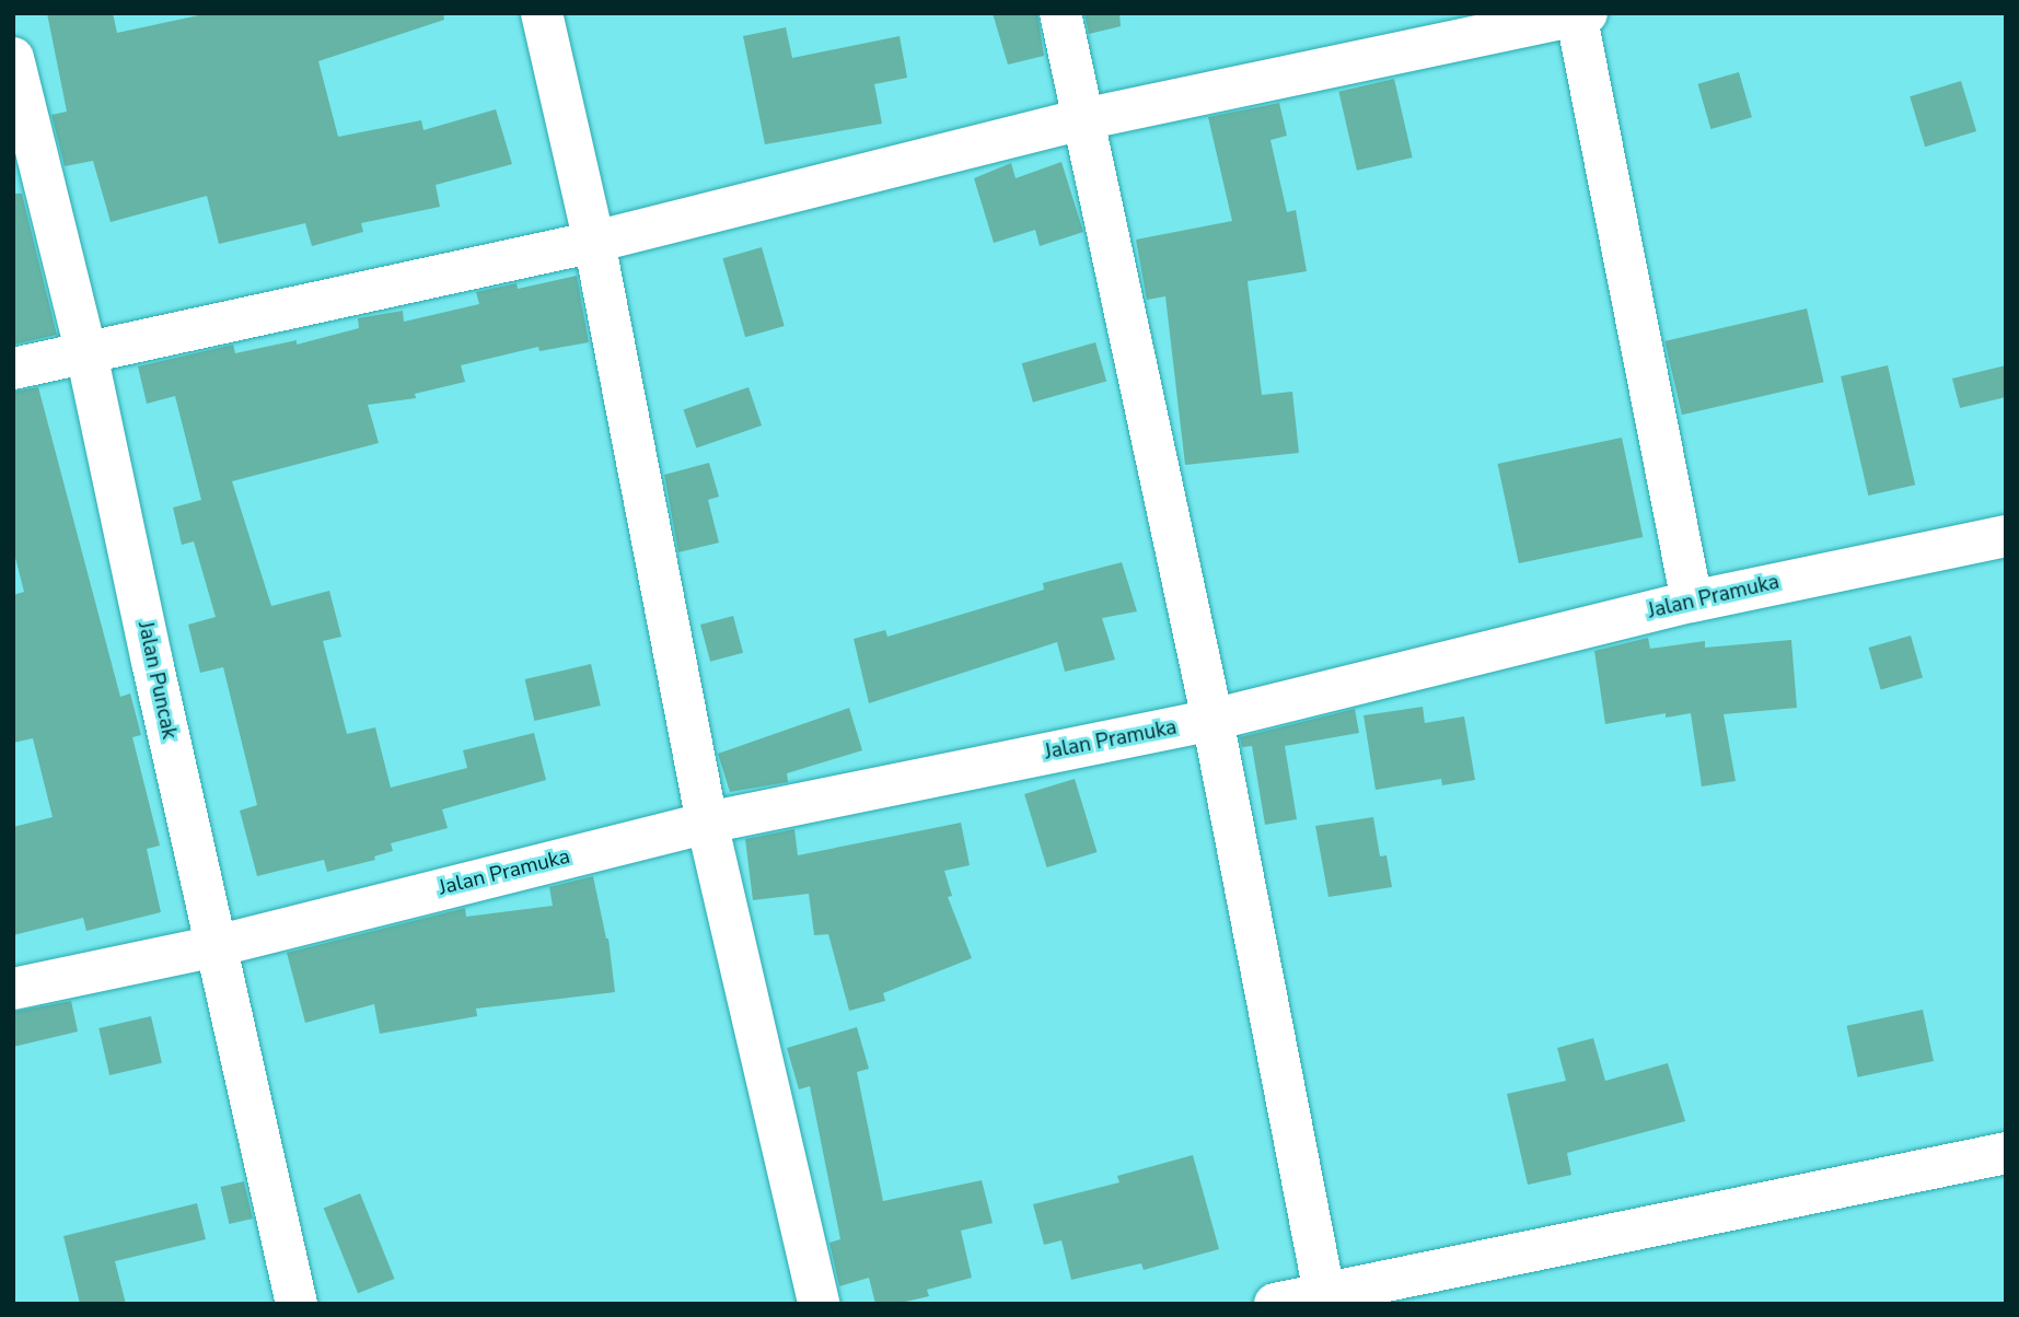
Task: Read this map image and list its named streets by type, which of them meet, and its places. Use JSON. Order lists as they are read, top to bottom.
{
  "streets": {
    "street": ["Jalan Pramuka", "Jalan Puncak"]
  },
  "crossings": [
    ["Jalan Pramuka", "Jalan Puncak"]
  ]
}
